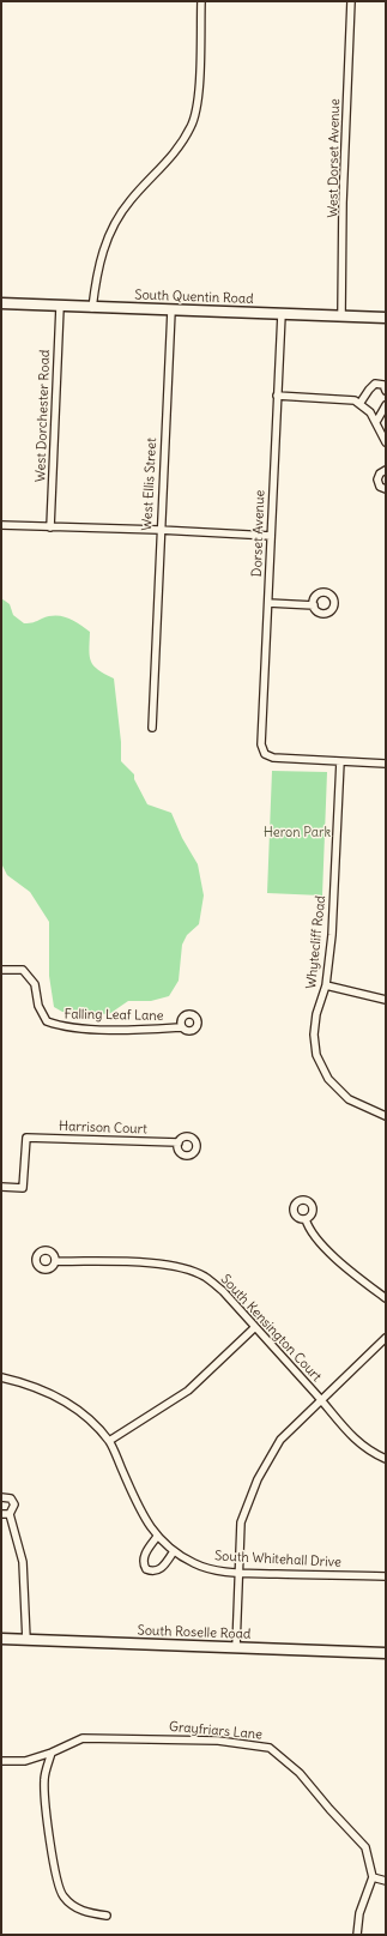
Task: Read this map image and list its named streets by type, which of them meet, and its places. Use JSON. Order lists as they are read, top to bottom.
{
  "streets": {
    "main road": ["South Quentin Road", "South Roselle Road"],
    "street": [
      "West Dorset Avenue",
      "West Dorchester Road",
      "West Ellis Street",
      "Dorset Avenue",
      "Whytecliff Road",
      "Falling Leaf Lane",
      "Harrison Court",
      "South Kensington Court",
      "South Whitehall Drive",
      "Grayfriars Lane"
    ]
  },
  "crossings": [
    ["West Dorset Avenue", "South Quentin Road"],
    ["South Quentin Road", "West Dorchester Road"],
    ["South Quentin Road", "West Ellis Street"],
    ["South Quentin Road", "Dorset Avenue"],
    ["Dorset Avenue", "Whytecliff Road"]
  ],
  "parks": ["Heron Park"]
}
